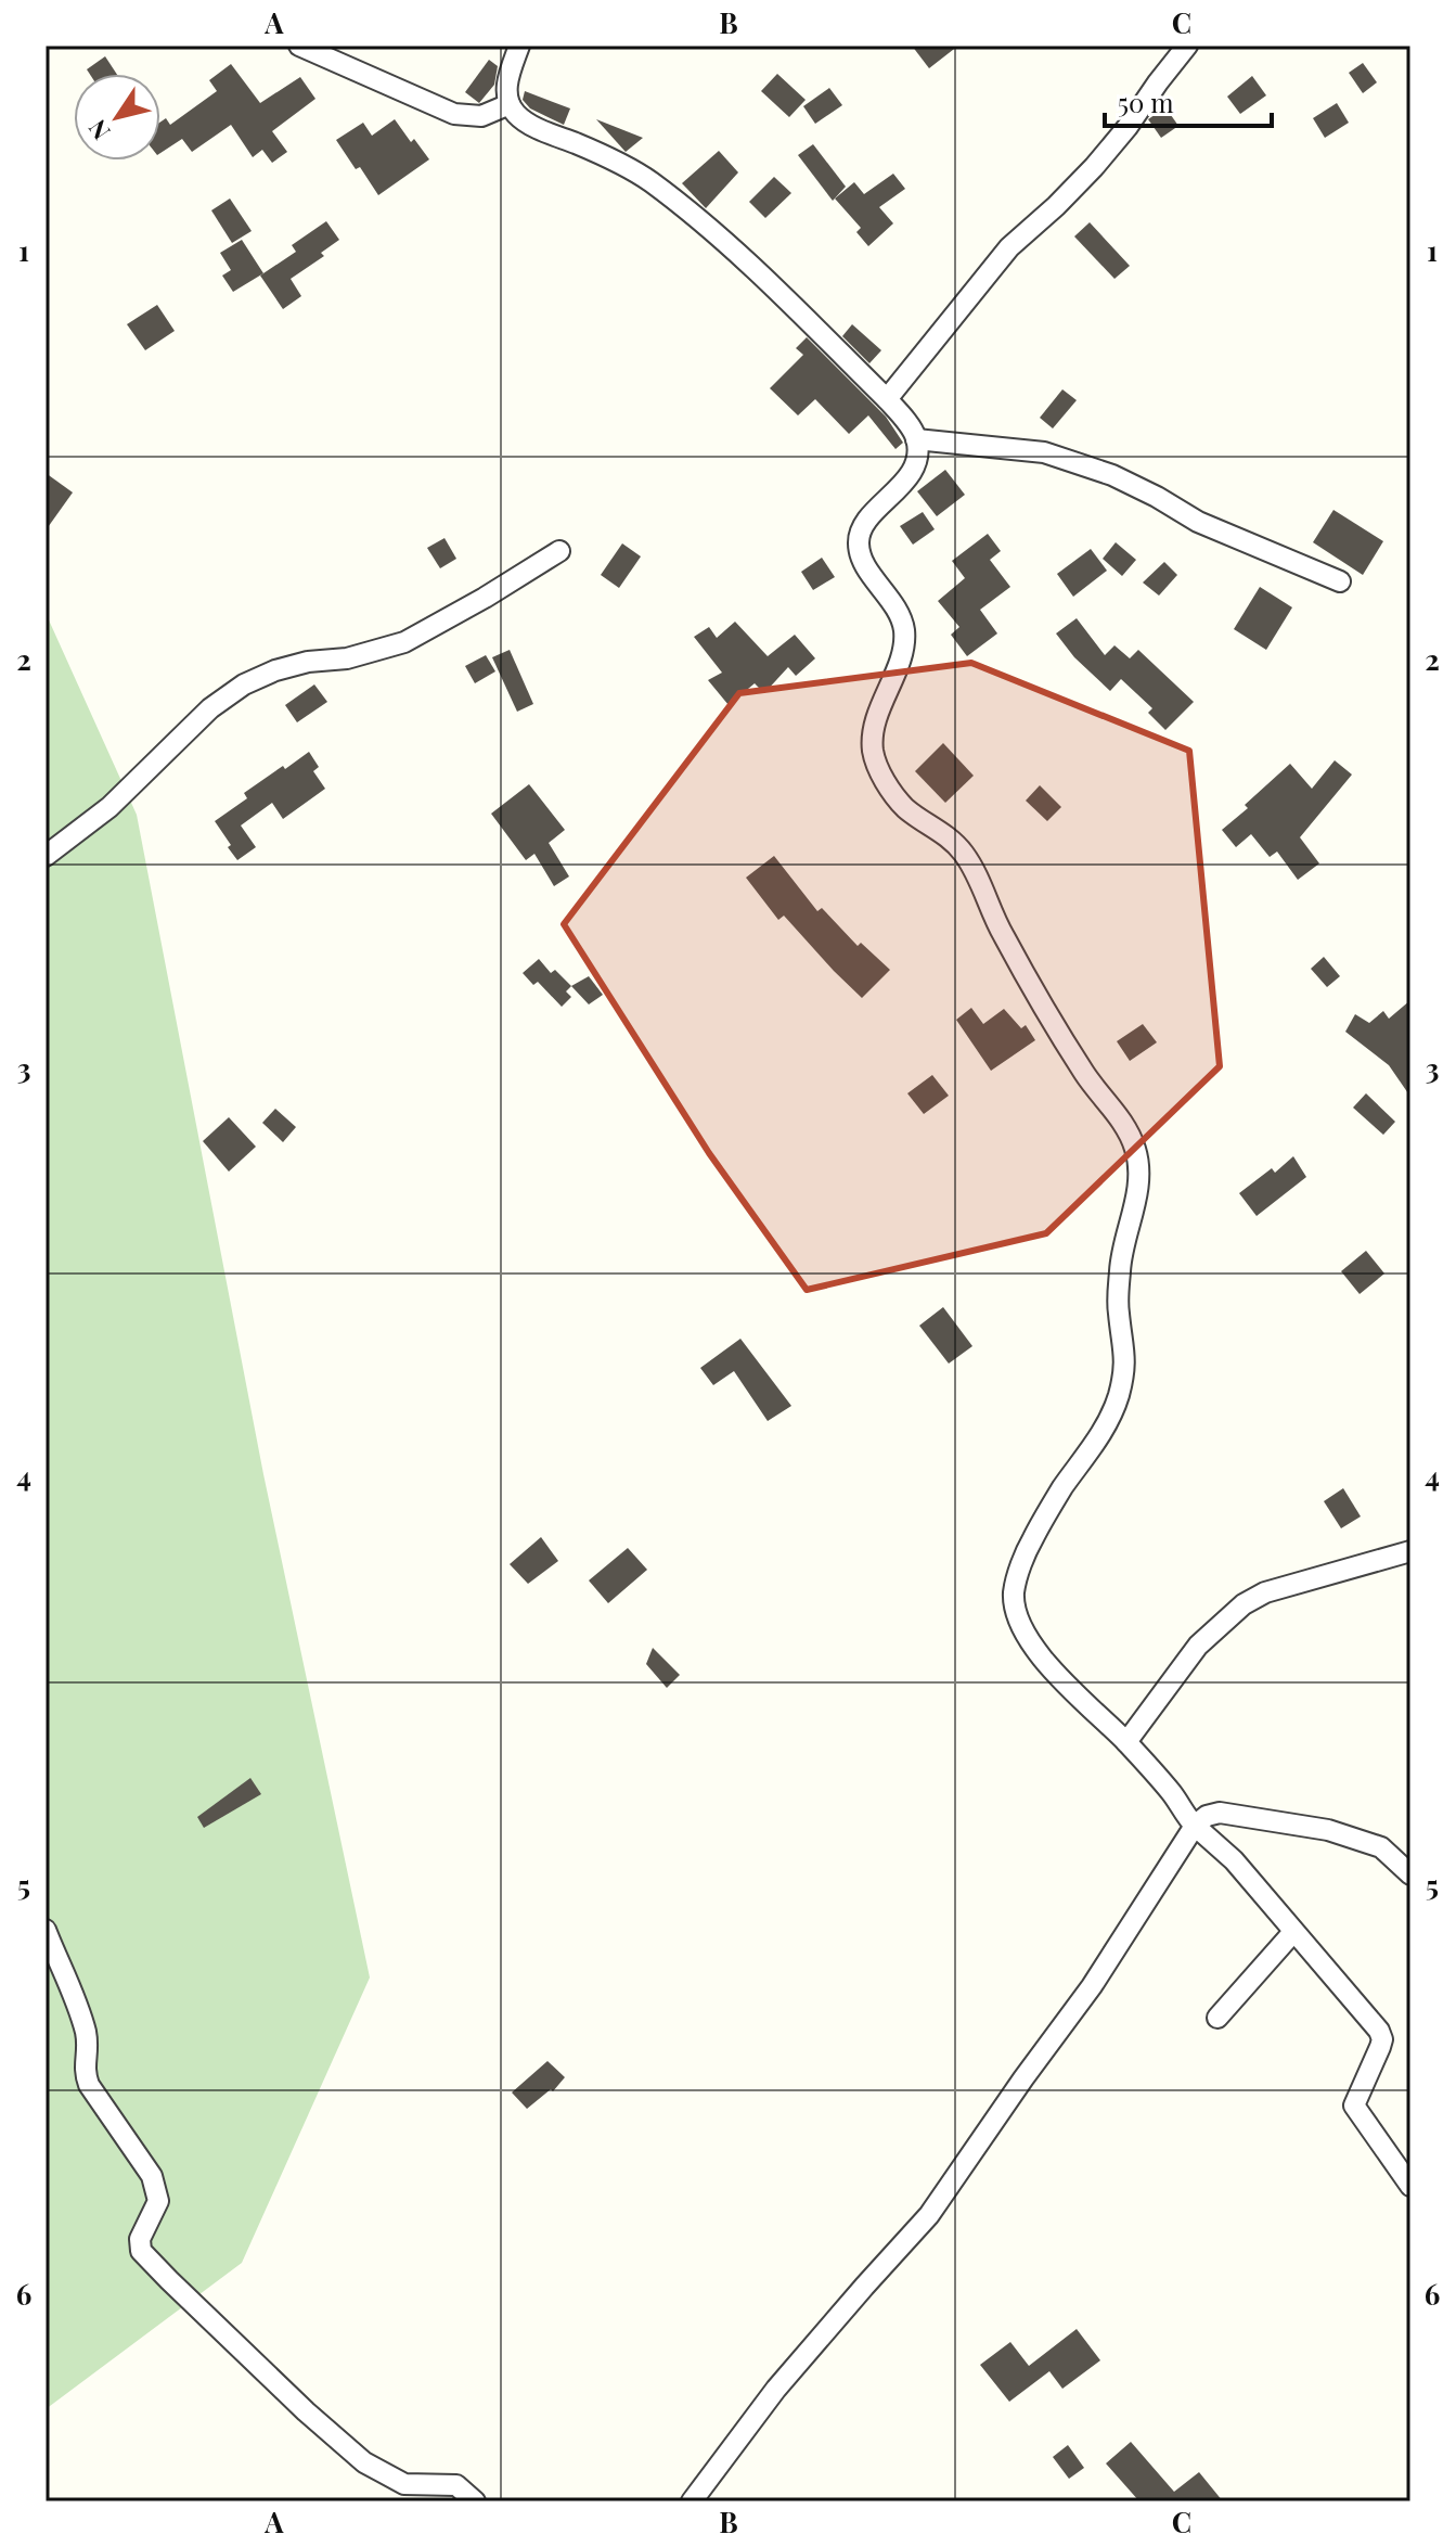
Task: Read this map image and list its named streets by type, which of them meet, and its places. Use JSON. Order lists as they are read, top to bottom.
{
  "scale_bar": "50 m",
  "north": "bottom left",
  "grid": {
    "columns": ["A", "B", "C"],
    "rows": [
      "1",
      "2",
      "3",
      "4",
      "5",
      "6"
    ]
  }
}
